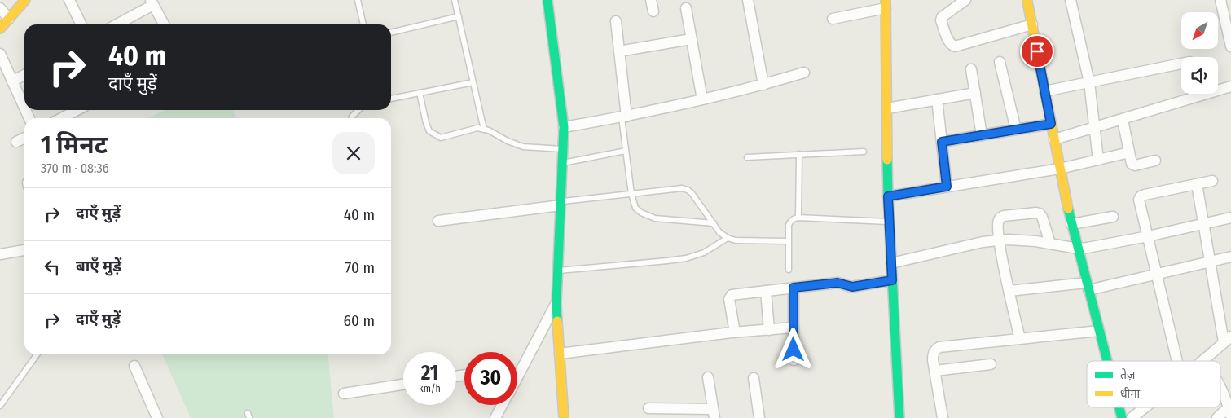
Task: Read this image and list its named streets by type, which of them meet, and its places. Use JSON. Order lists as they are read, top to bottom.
{
  "legend": ["तेज़", "धीमा"],
  "north": "bottom left",
  "page": {
    "turn": ["40 m", "दाएँ मुड़ें"],
    "heading": ["1 मिनट", "370 m · 08:36"],
    "list": [
      {
        "name": "दाएँ मुड़ें",
        "value": "40 m"
      },
      {
        "name": "बाएँ मुड़ें",
        "value": "70 m"
      },
      {
        "name": "दाएँ मुड़ें",
        "value": "60 m"
      }
    ],
    "speed": "21 km/h",
    "limit": "30"
  }
}
